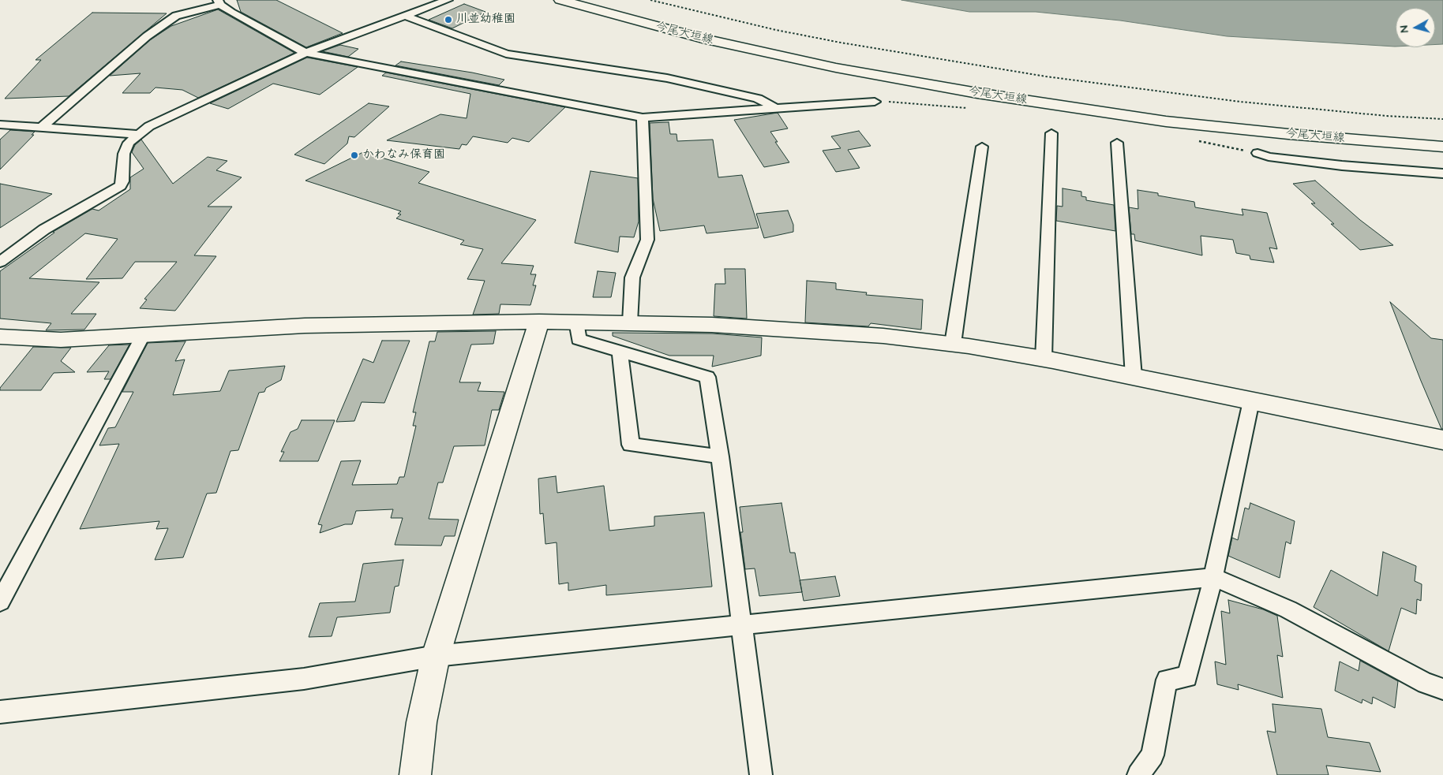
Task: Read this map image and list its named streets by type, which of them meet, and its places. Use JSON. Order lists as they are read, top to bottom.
{
  "streets": {
    "street": ["今尾大垣線"]
  },
  "places": ["川並幼稚園", "かわなみ保育園"],
  "north": "left"
}
